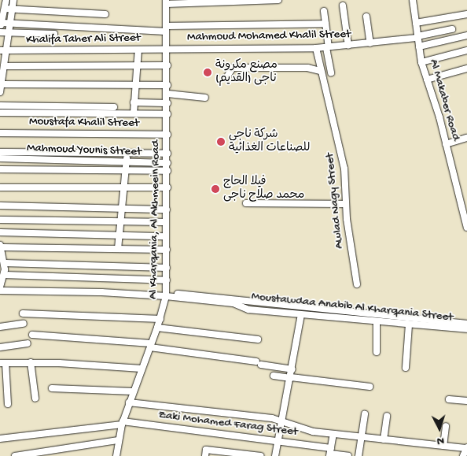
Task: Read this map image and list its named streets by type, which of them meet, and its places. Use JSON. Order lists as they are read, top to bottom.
{
  "streets": {
    "street": [
      "Mahmoud Mohamed Khalil Street",
      "Khalifa Taher Ali Street",
      "Al Makaber Road",
      "Moustafa Khalil Street",
      "Mahmoud Younis Street",
      "Awlad Nagy Street",
      "Al Kharqania, Al Akhmeein Road",
      "Moustawdaa Anabib Al Kharqania Street",
      "Zaki Mohamed Farag Street"
    ]
  },
  "crossings": [
    ["Mahmoud Mohamed Khalil Street", "Khalifa Taher Ali Street"],
    ["Mahmoud Mohamed Khalil Street", "Al Makaber Road"],
    ["Mahmoud Mohamed Khalil Street", "Awlad Nagy Street"],
    ["Mahmoud Mohamed Khalil Street", "Al Kharqania, Al Akhmeein Road"],
    ["Khalifa Taher Ali Street", "Moustafa Khalil Street"],
    ["Khalifa Taher Ali Street", "Al Kharqania, Al Akhmeein Road"],
    ["Moustafa Khalil Street", "Al Kharqania, Al Akhmeein Road"],
    ["Mahmoud Younis Street", "Al Kharqania, Al Akhmeein Road"],
    ["Al Kharqania, Al Akhmeein Road", "Moustawdaa Anabib Al Kharqania Street"],
    ["Al Kharqania, Al Akhmeein Road", "Zaki Mohamed Farag Street"]
  ],
  "places": ["مصنع مكرونة ناجى (القديم)", "شركة ناجى للصناعات الغذائية", "فيلا الحاج محمد صلاح ناجى"],
  "north": "bottom"
}
